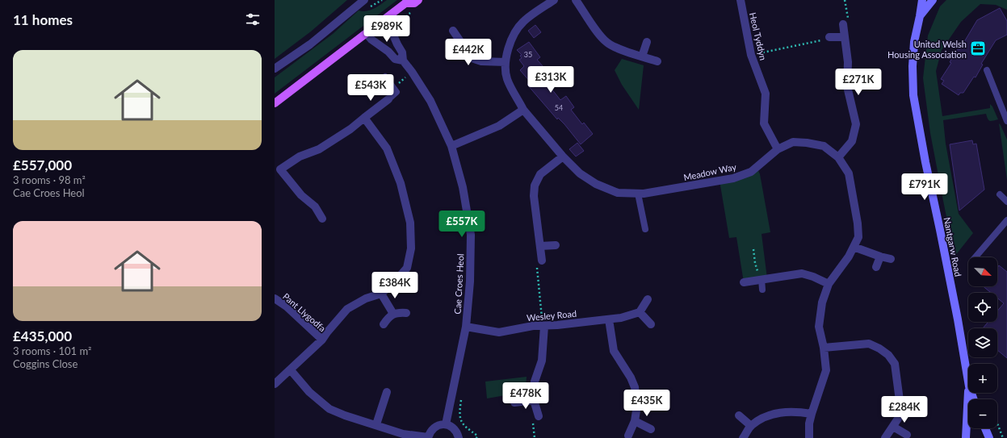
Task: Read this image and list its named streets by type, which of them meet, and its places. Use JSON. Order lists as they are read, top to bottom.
{
  "streets": {
    "main road": ["Nantgarw Road"],
    "street": [
      "Heol Tyddyn",
      "Meadow Way",
      "Cae Croes Heol",
      "Pant Llygodfa",
      "Wesley Road"
    ]
  },
  "crossings": [
    ["Heol Tyddyn", "Meadow Way"],
    ["Cae Croes Heol", "Wesley Road"]
  ],
  "places": {
    "office": ["United Welsh Housing Association"]
  },
  "house_numbers": ["35", "54"],
  "north": "bottom right",
  "page": {
    "heading": "11 homes",
    "price": [
      "£989K",
      "£442K",
      "£313K",
      "£271K",
      "£543K",
      "£791K",
      "£557K",
      "£384K",
      "£478K",
      "£435K",
      "£284K"
    ],
    "list": [
      {
        "name": "£557,000",
        "note": "3 rooms · 98 m² · Cae Croes Heol"
      },
      {
        "name": "£435,000",
        "note": "3 rooms · 101 m² · Coggins Close"
      }
    ],
    "map_buttons": ["+", "−"]
  }
}
